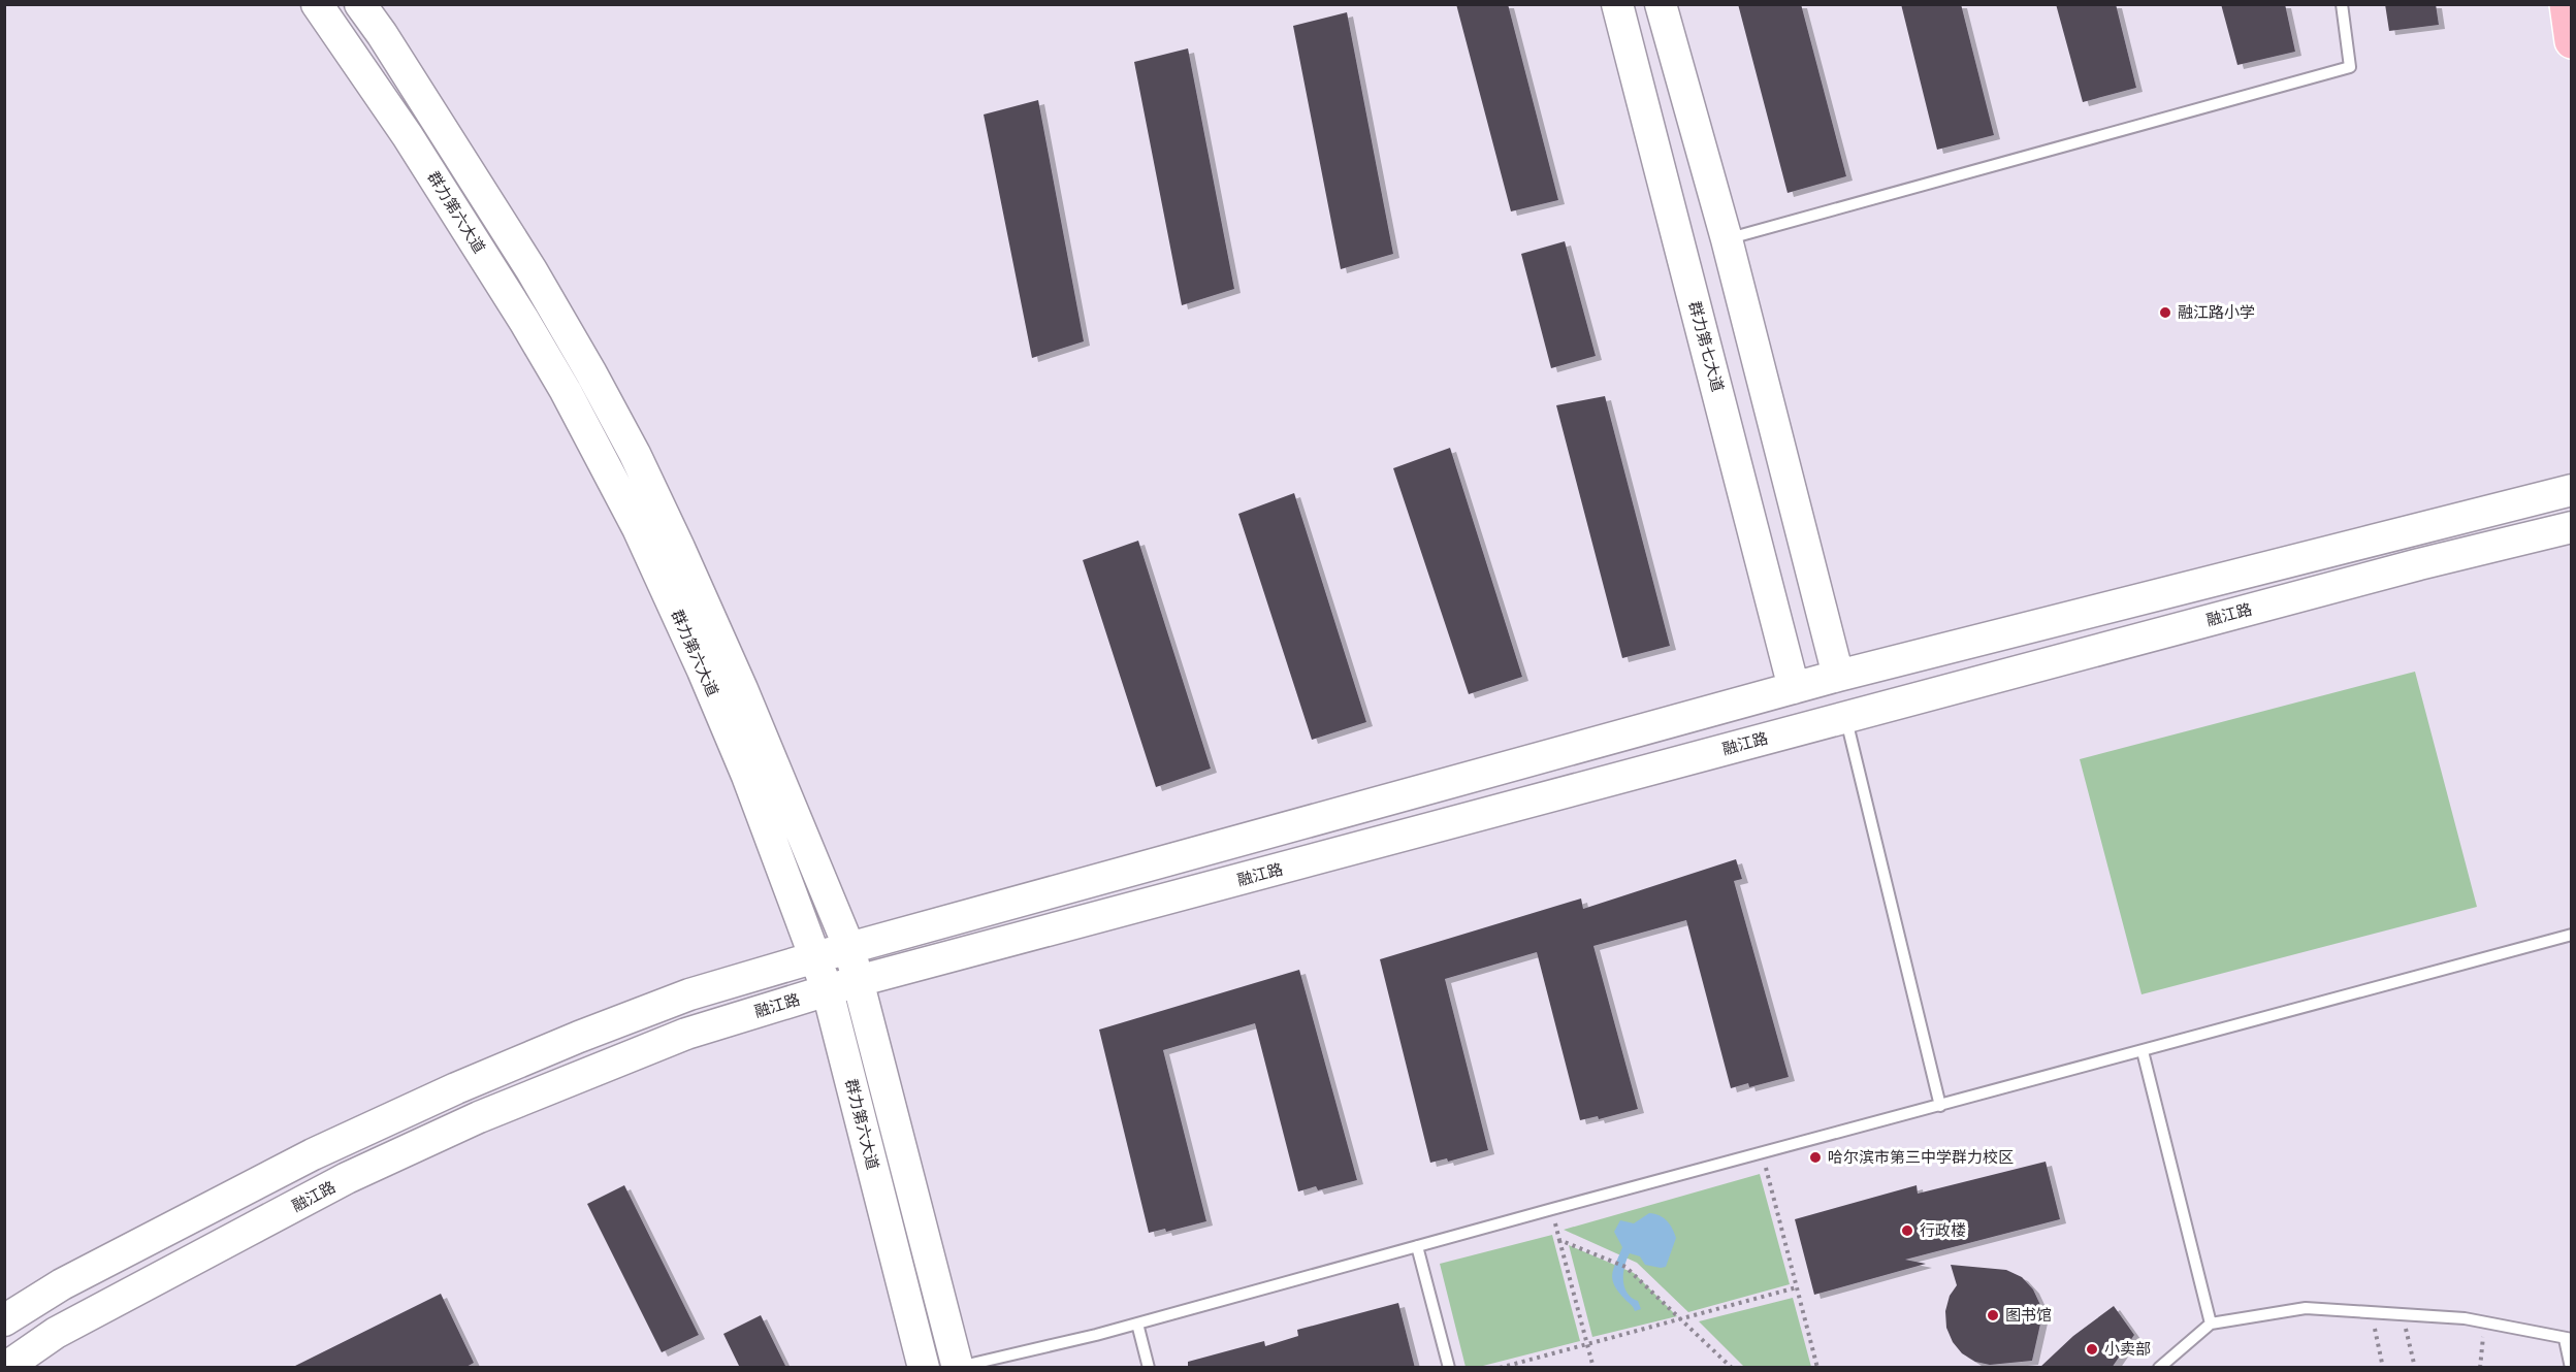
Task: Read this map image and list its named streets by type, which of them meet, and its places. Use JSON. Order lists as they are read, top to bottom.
{
  "streets": {
    "main road": ["群力第六大道", "群力第七大道", "融江路"]
  },
  "crossings": [
    ["群力第六大道", "融江路"]
  ],
  "places": [
    "融江路小学",
    "哈尔滨市第三中学群力校区",
    "行政楼",
    "图书馆",
    "小卖部"
  ]
}
